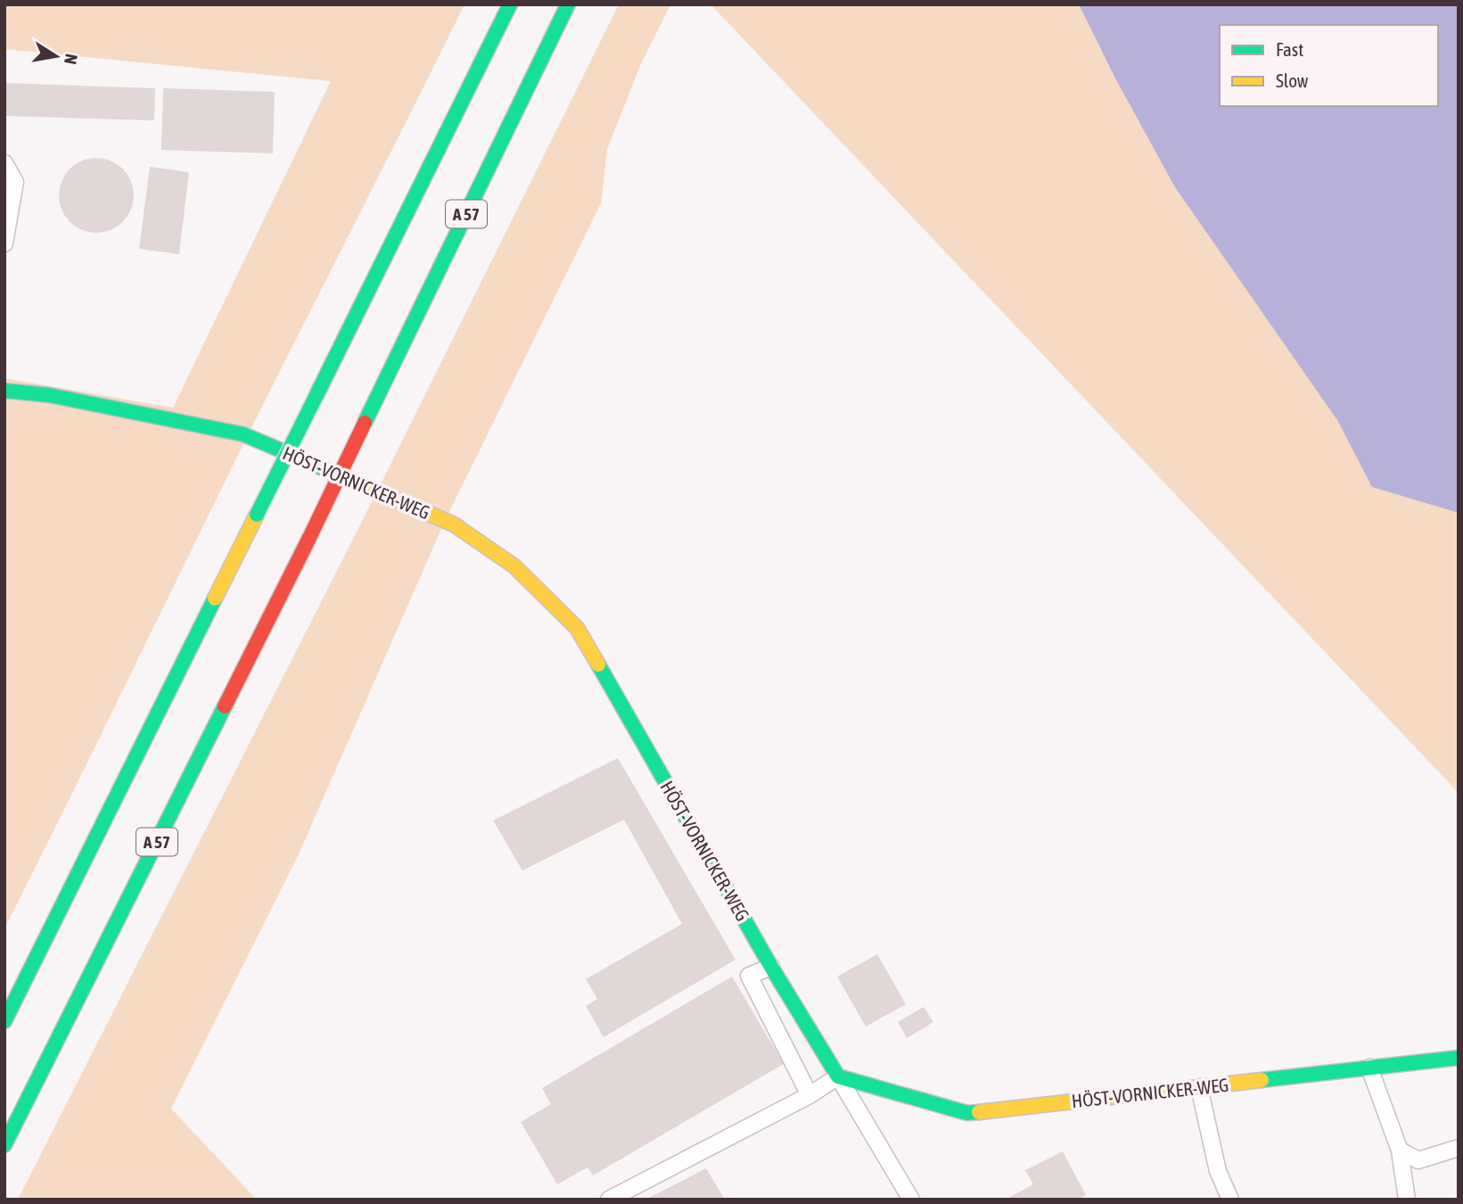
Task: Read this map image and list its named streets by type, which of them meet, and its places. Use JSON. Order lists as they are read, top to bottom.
{
  "streets": {
    "main road": ["A 57", "HÖST-VORNICKER-WEG"]
  },
  "legend": ["Fast", "Slow"],
  "north": "right"
}
